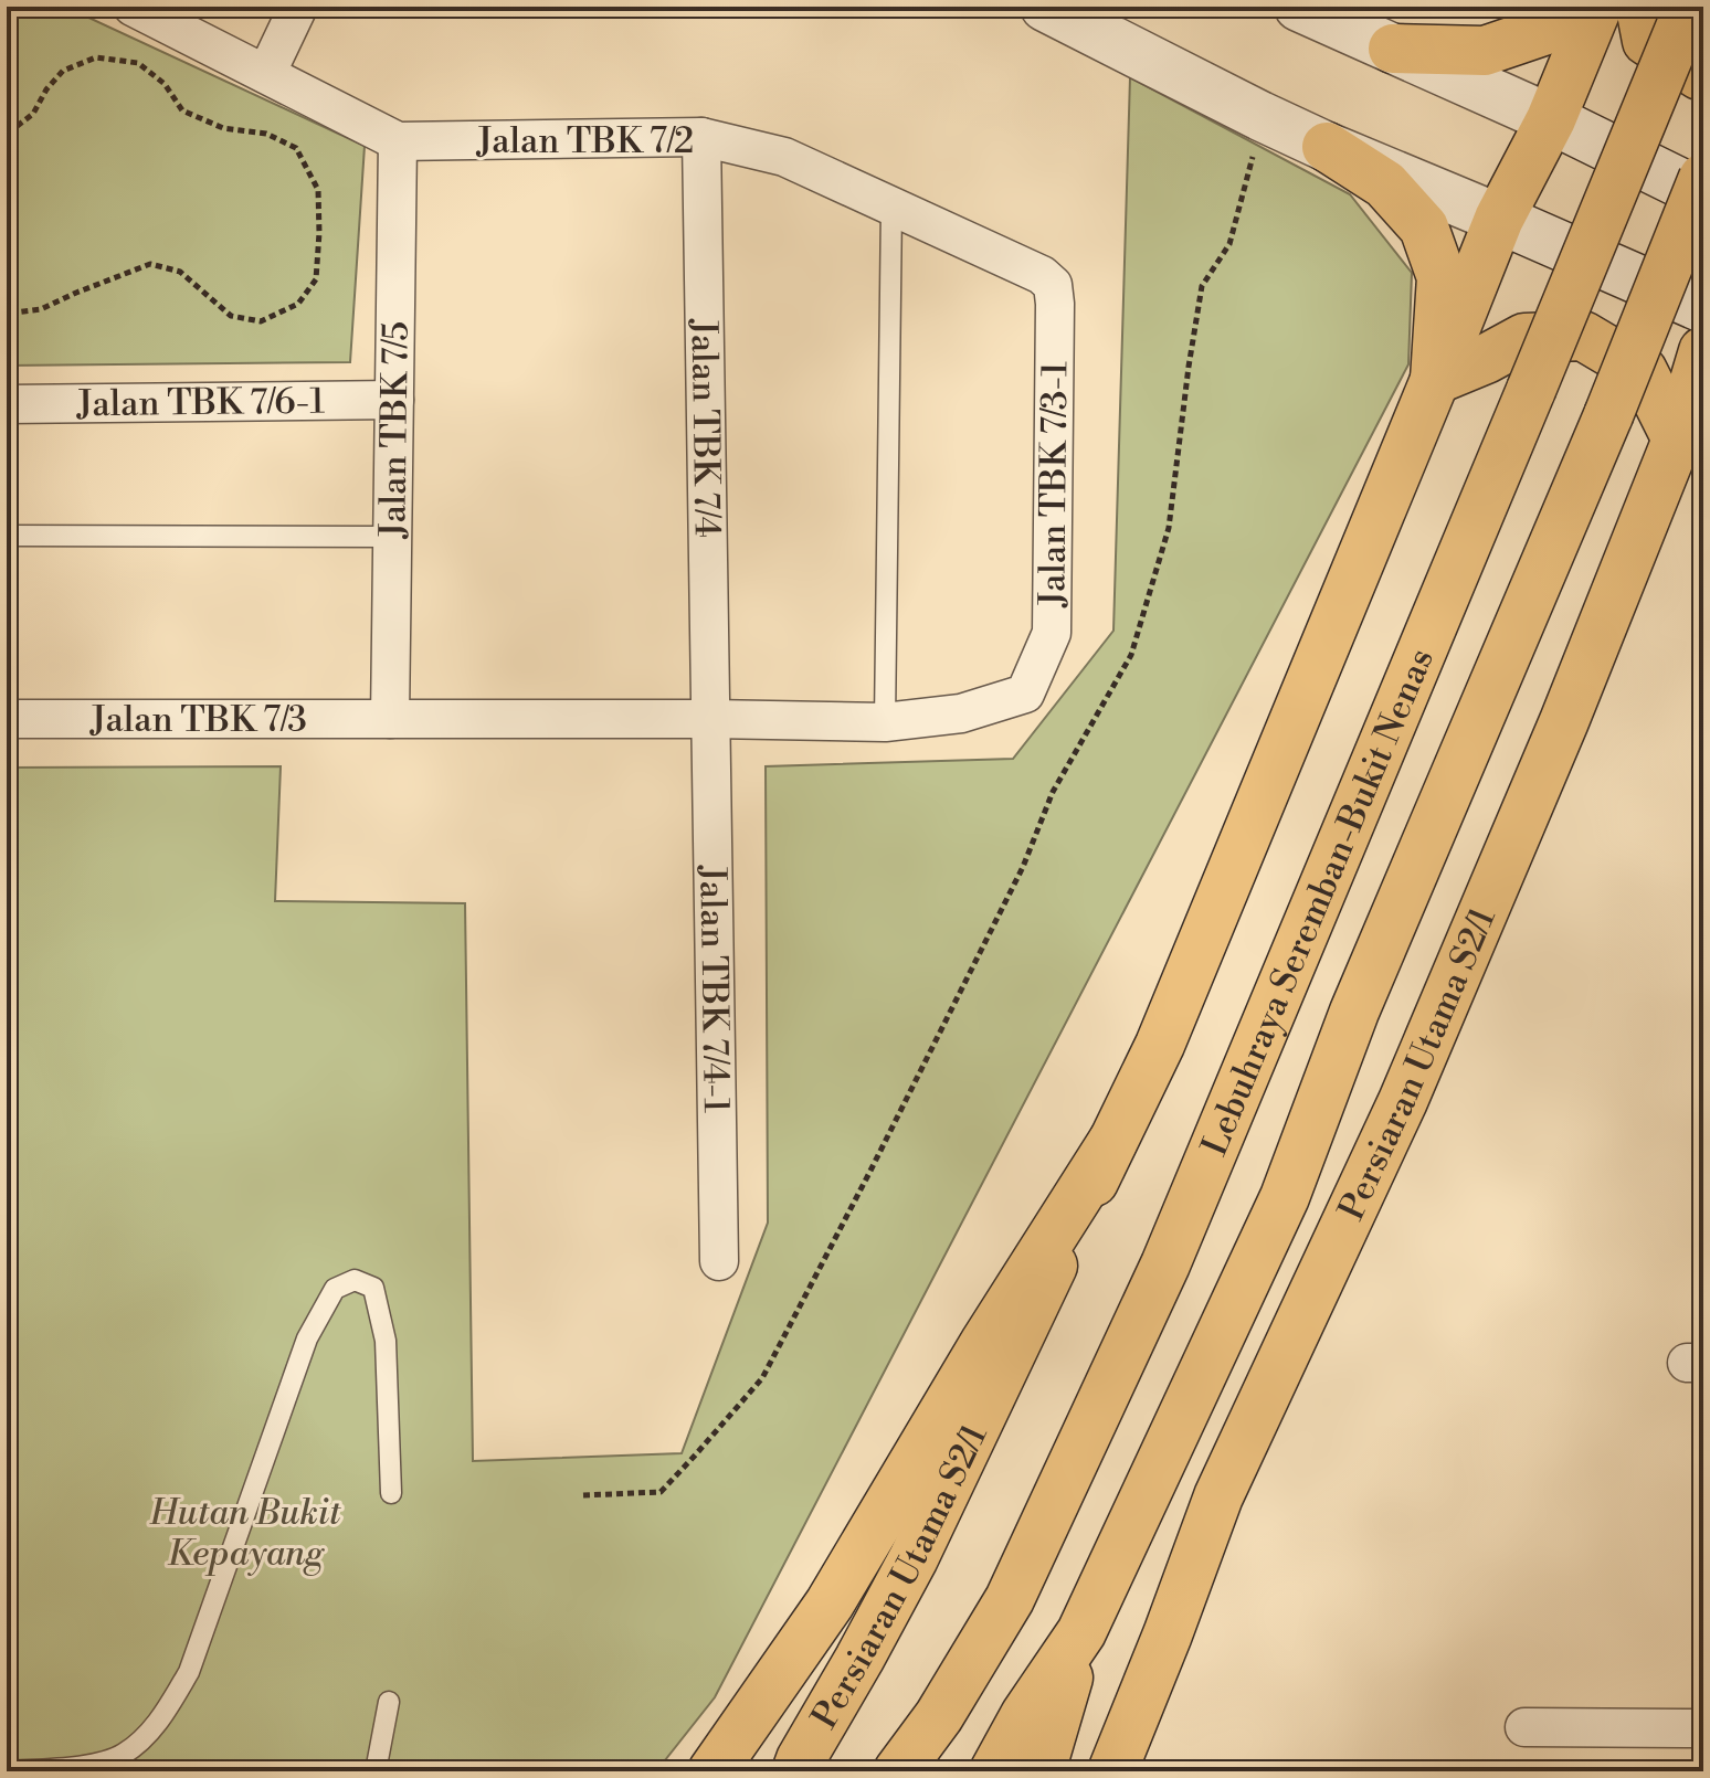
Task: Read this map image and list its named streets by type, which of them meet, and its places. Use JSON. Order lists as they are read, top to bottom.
{
  "streets": {
    "main road": ["Lebuhraya Seremban-Bukit Nenas", "Persiaran Utama S2/1"],
    "street": [
      "Jalan TBK 7/2",
      "Jalan TBK 7/6-1",
      "Jalan TBK 7/4",
      "Jalan TBK 7/5",
      "Jalan TBK 7/3-1",
      "Jalan TBK 7/3",
      "Jalan TBK 7/4-1"
    ]
  },
  "crossings": [
    ["Jalan TBK 7/2", "Jalan TBK 7/4"],
    ["Jalan TBK 7/2", "Jalan TBK 7/5"],
    ["Jalan TBK 7/2", "Jalan TBK 7/3-1"],
    ["Jalan TBK 7/6-1", "Jalan TBK 7/5"],
    ["Jalan TBK 7/4", "Jalan TBK 7/3"],
    ["Jalan TBK 7/4", "Jalan TBK 7/4-1"],
    ["Jalan TBK 7/5", "Jalan TBK 7/3"],
    ["Jalan TBK 7/3-1", "Jalan TBK 7/3"],
    ["Jalan TBK 7/3", "Jalan TBK 7/4-1"]
  ],
  "parks": ["Hutan Bukit Kepayang"]
}
